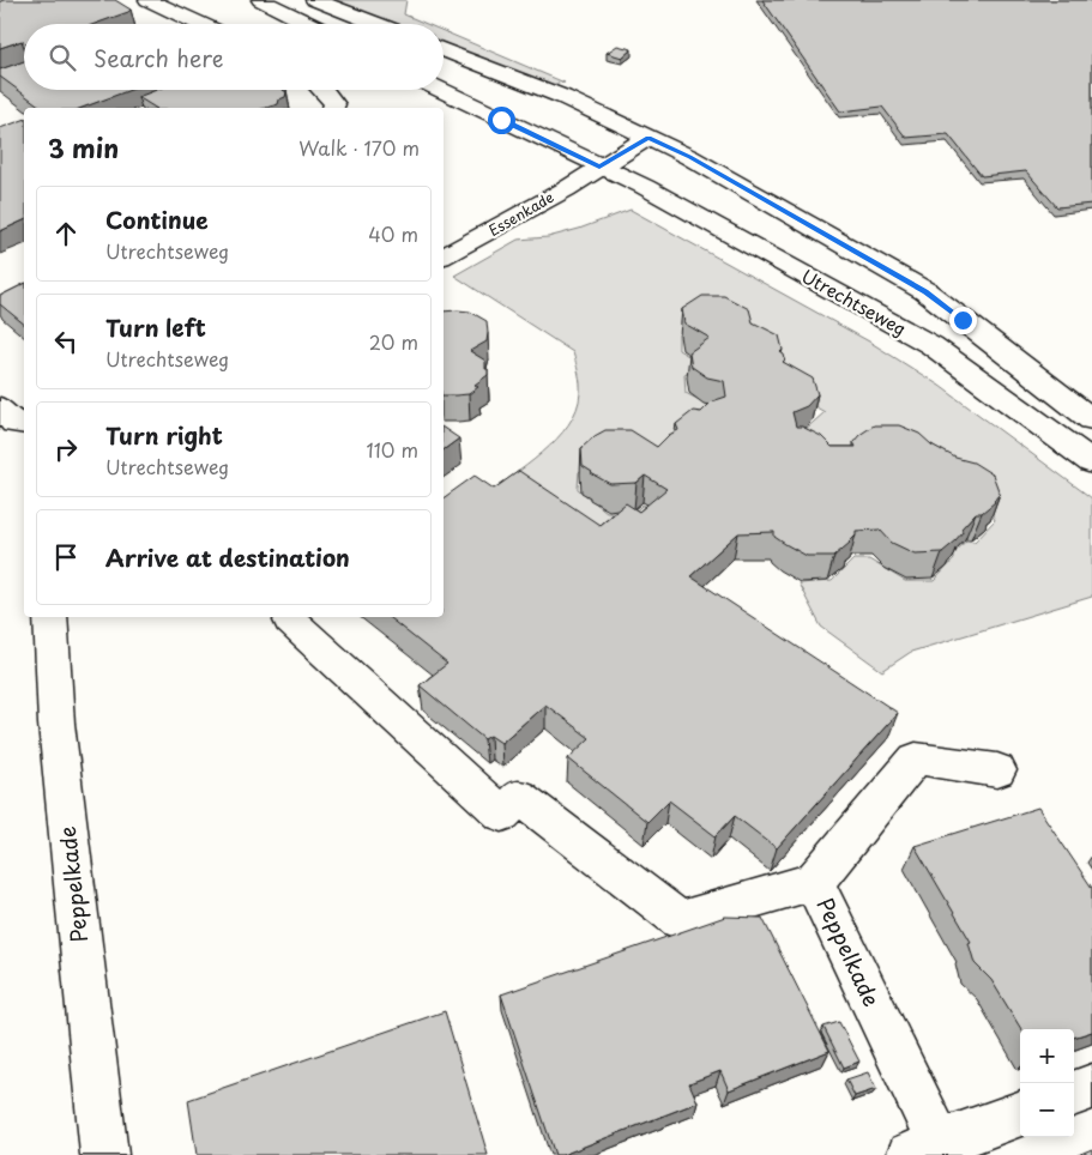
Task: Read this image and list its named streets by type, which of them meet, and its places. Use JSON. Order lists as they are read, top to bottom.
{
  "streets": {
    "street": ["Essenkade", "Utrechtseweg", "Peppelkade"]
  },
  "crossings": [
    ["Essenkade", "Utrechtseweg"]
  ],
  "page": {
    "search": "Search here",
    "heading": ["3 min", "Walk · 170 m"],
    "list": [
      ["Continue", "Utrechtseweg", "40 m"],
      ["Turn left", "Utrechtseweg", "20 m"],
      ["Turn right", "Utrechtseweg", "110 m"],
      "Arrive at destination"
    ],
    "map_buttons": ["+", "−"]
  }
}
